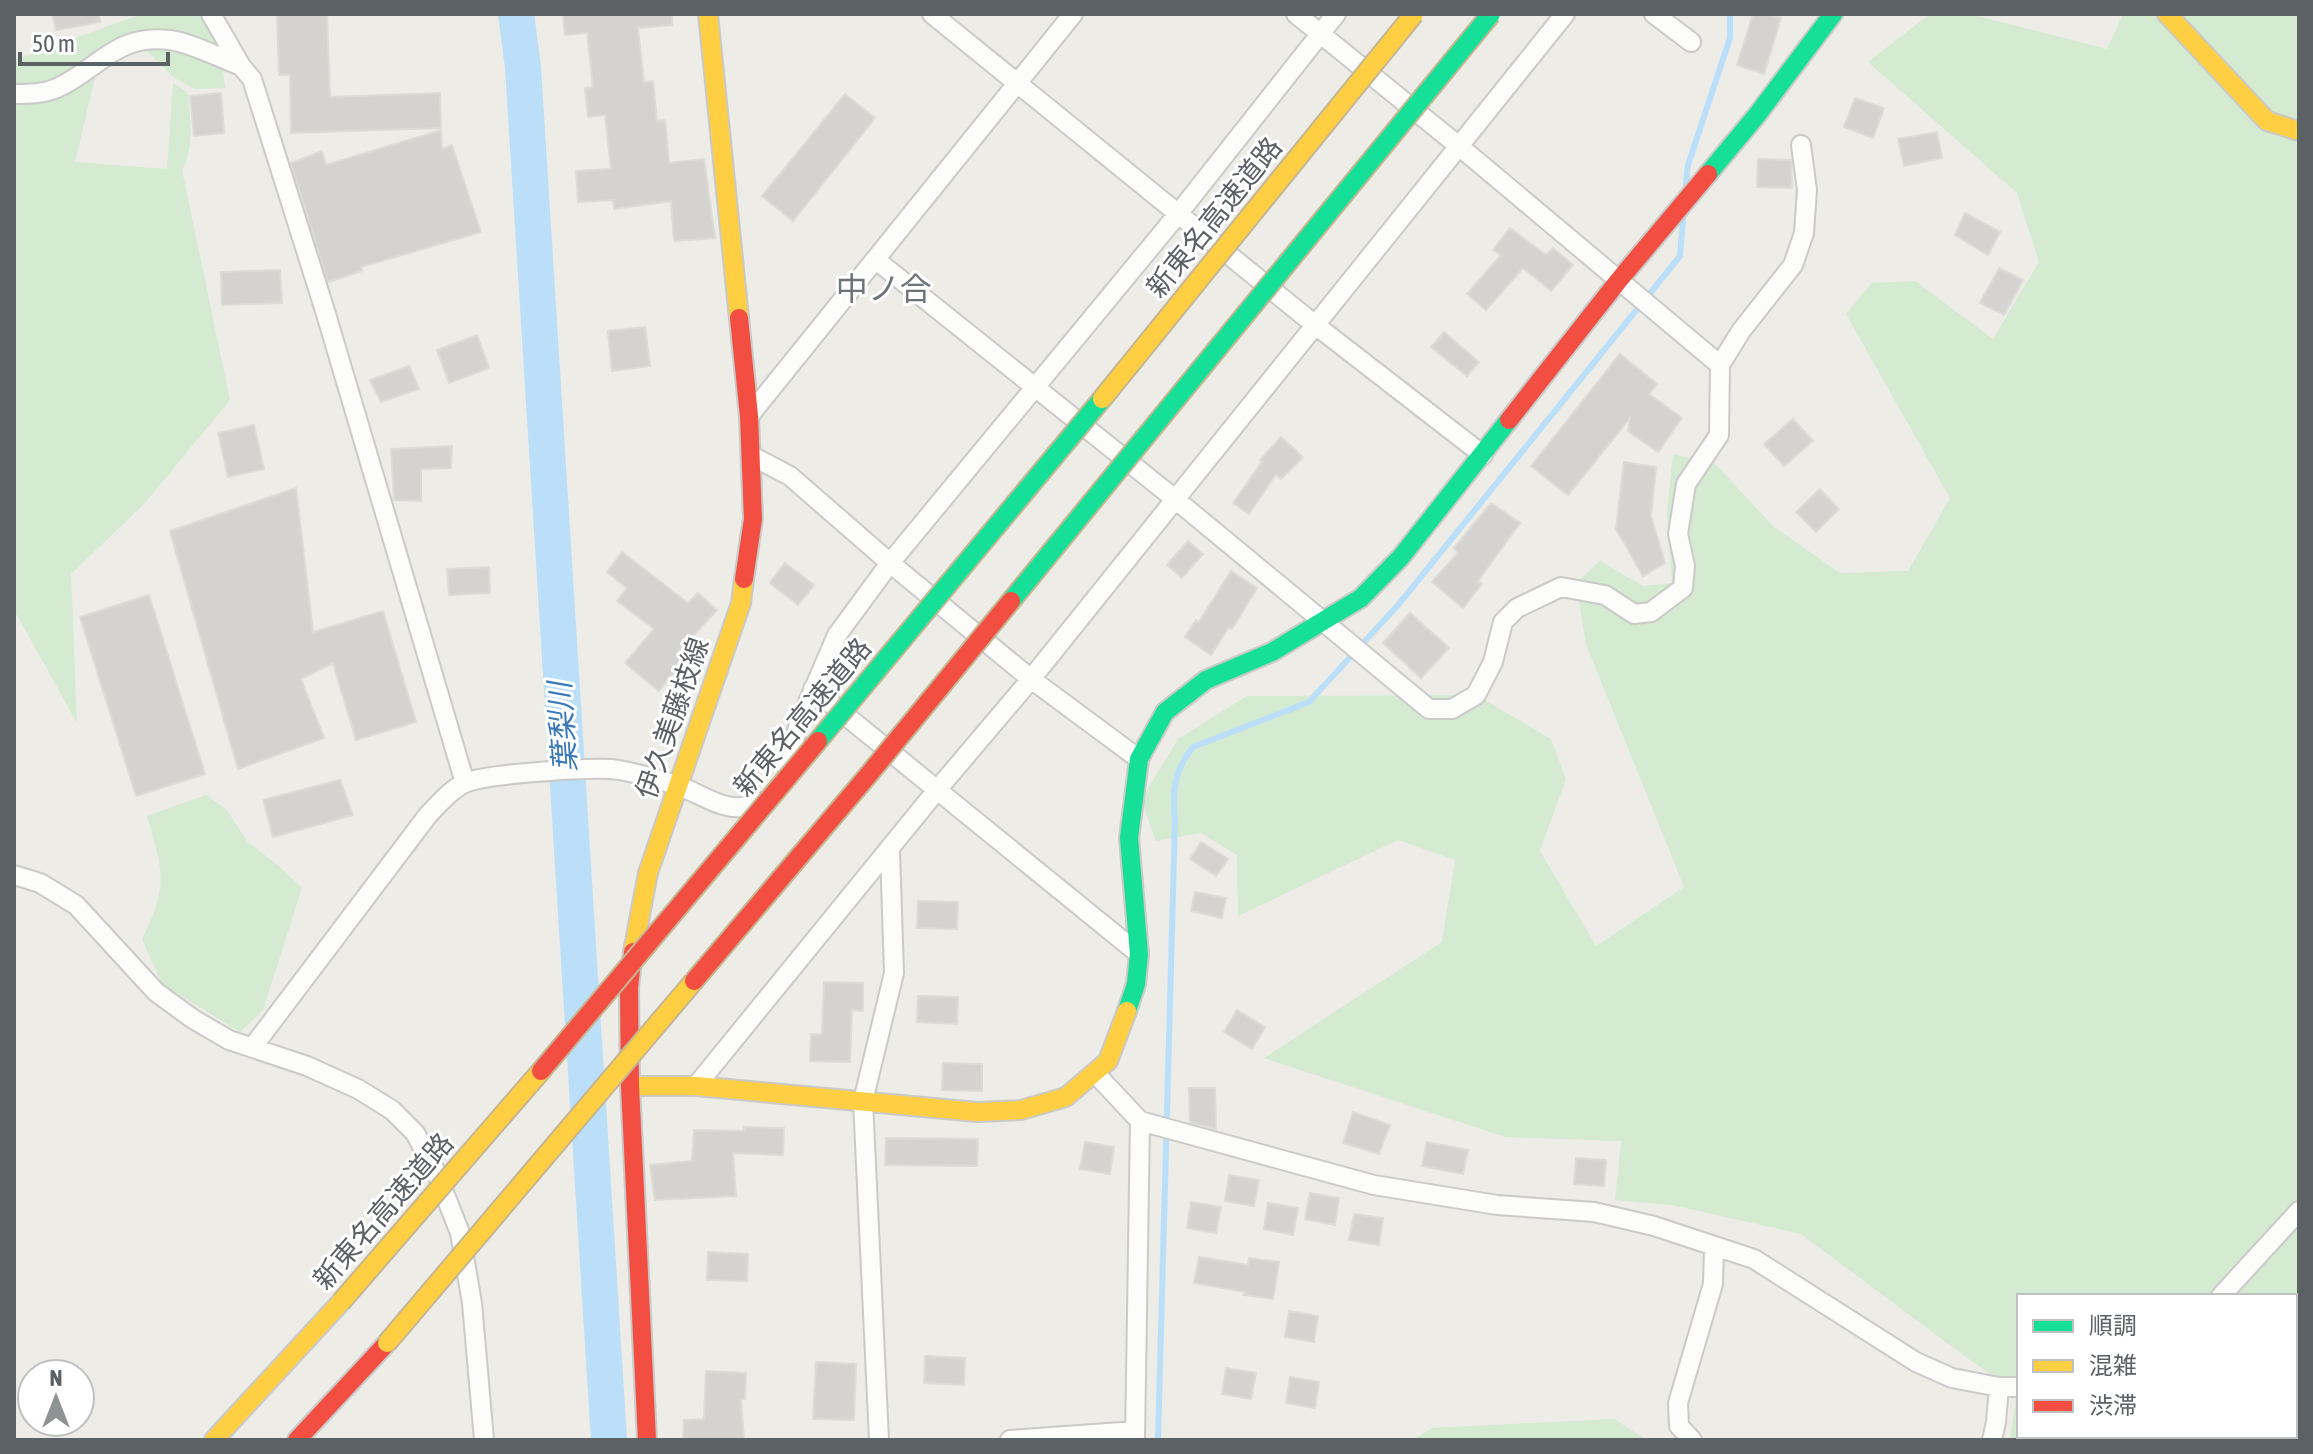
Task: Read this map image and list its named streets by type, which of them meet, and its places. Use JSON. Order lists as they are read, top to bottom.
{
  "streets": {
    "main road": ["新東名高速道路", "伊久美藤枝線"]
  },
  "districts": ["中ノ合"],
  "water": ["葉梨川"],
  "legend": ["順調", "混雑", "渋滞"],
  "scale_bar": "50 m",
  "north": "top"
}
